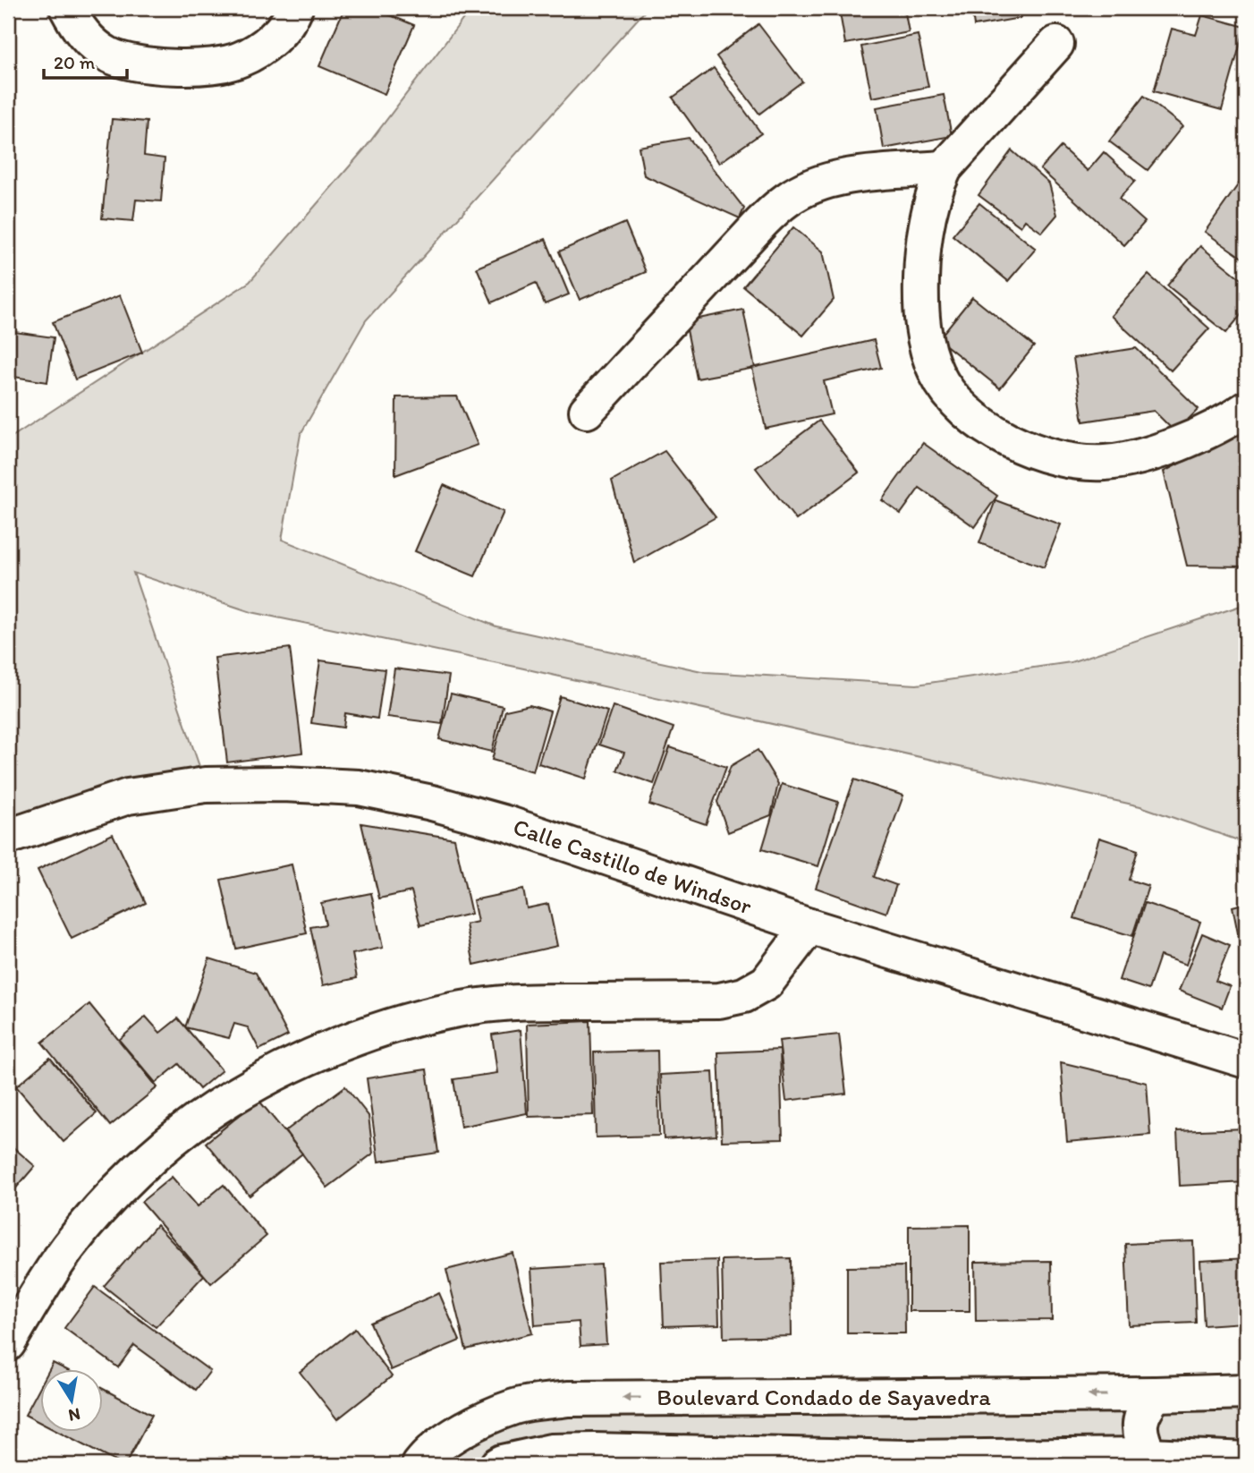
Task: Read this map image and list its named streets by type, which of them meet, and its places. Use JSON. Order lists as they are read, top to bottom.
{
  "streets": {
    "street": ["Calle Castillo de Windsor", "Boulevard Condado de Sayavedra"]
  },
  "scale_bar": "20 m",
  "north": "bottom"
}
